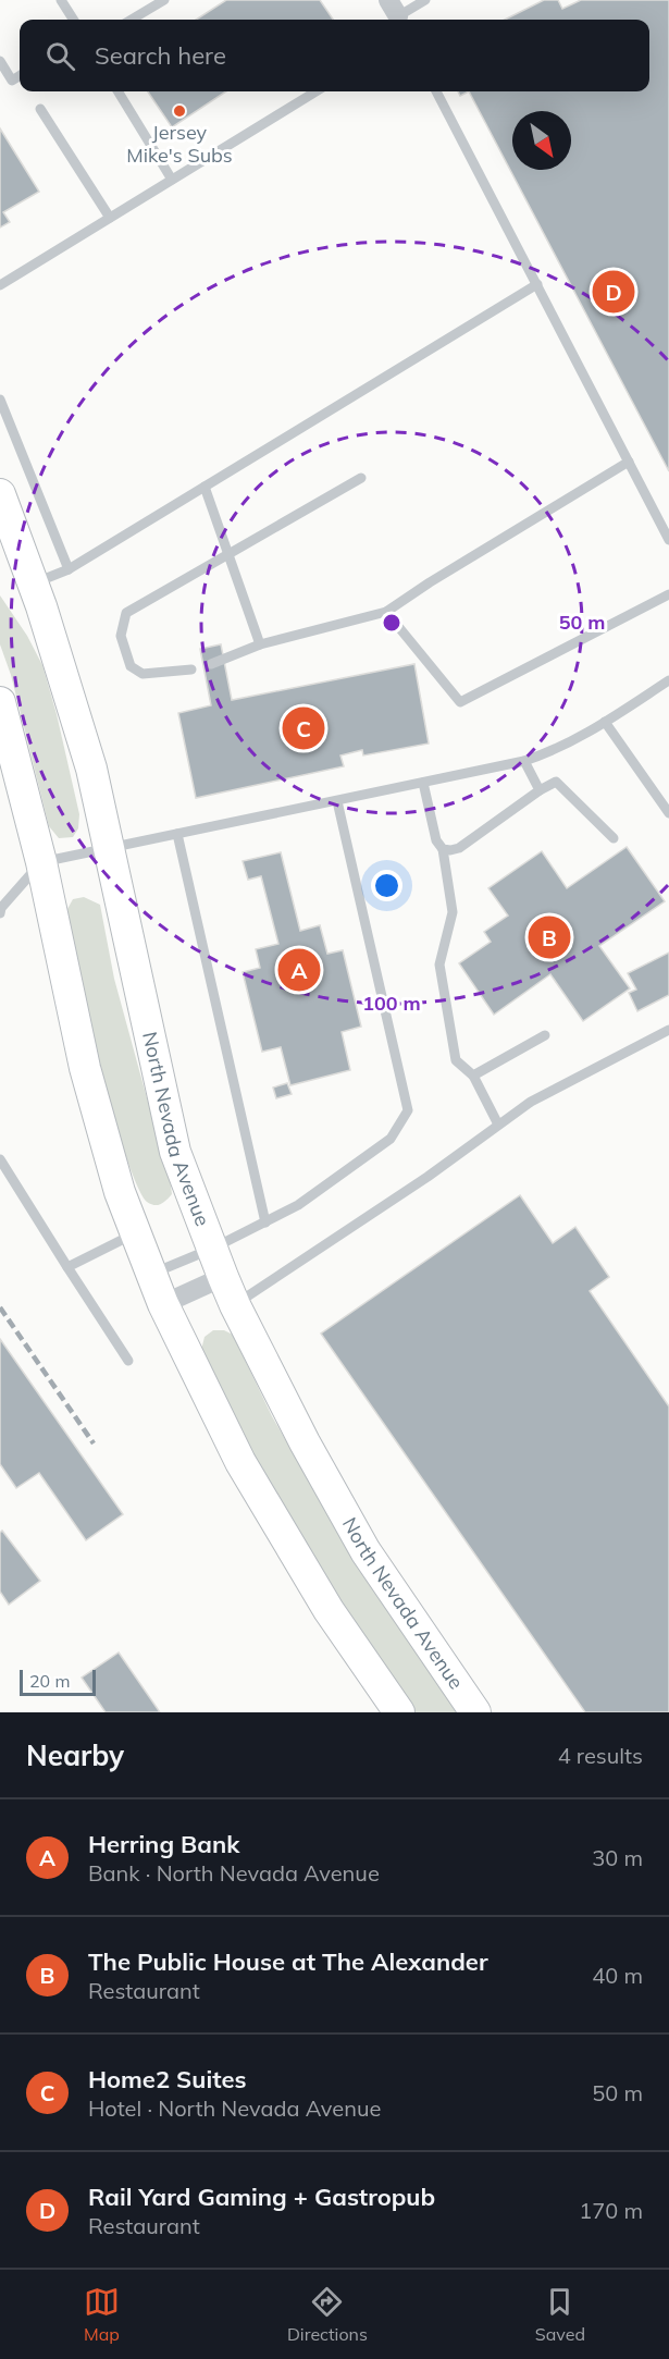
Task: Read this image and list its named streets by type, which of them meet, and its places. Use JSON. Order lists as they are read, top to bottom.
{
  "streets": {
    "main road": ["North Nevada Avenue"]
  },
  "places": ["Jersey Mike's Subs"],
  "scale_bar": "20 m",
  "north": "bottom right",
  "page": {
    "search": "Search here",
    "pins": [
      "D",
      "C",
      "B",
      "A"
    ],
    "scale": "20 m",
    "heading": ["Nearby", "4 results"],
    "list": [
      {
        "mark": "A",
        "name": "Herring Bank",
        "note": "Bank · North Nevada Avenue",
        "value": "30 m"
      },
      {
        "mark": "B",
        "name": "The Public House at The Alexander",
        "note": "Restaurant",
        "value": "40 m"
      },
      {
        "mark": "C",
        "name": "Home2 Suites",
        "note": "Hotel · North Nevada Avenue",
        "value": "50 m"
      },
      {
        "mark": "D",
        "name": "Rail Yard Gaming + Gastropub",
        "note": "Restaurant",
        "value": "170 m"
      }
    ],
    "nav": ["Map", "Directions", "Saved"]
  },
  "rings": ["50 m", "100 m"]
}
